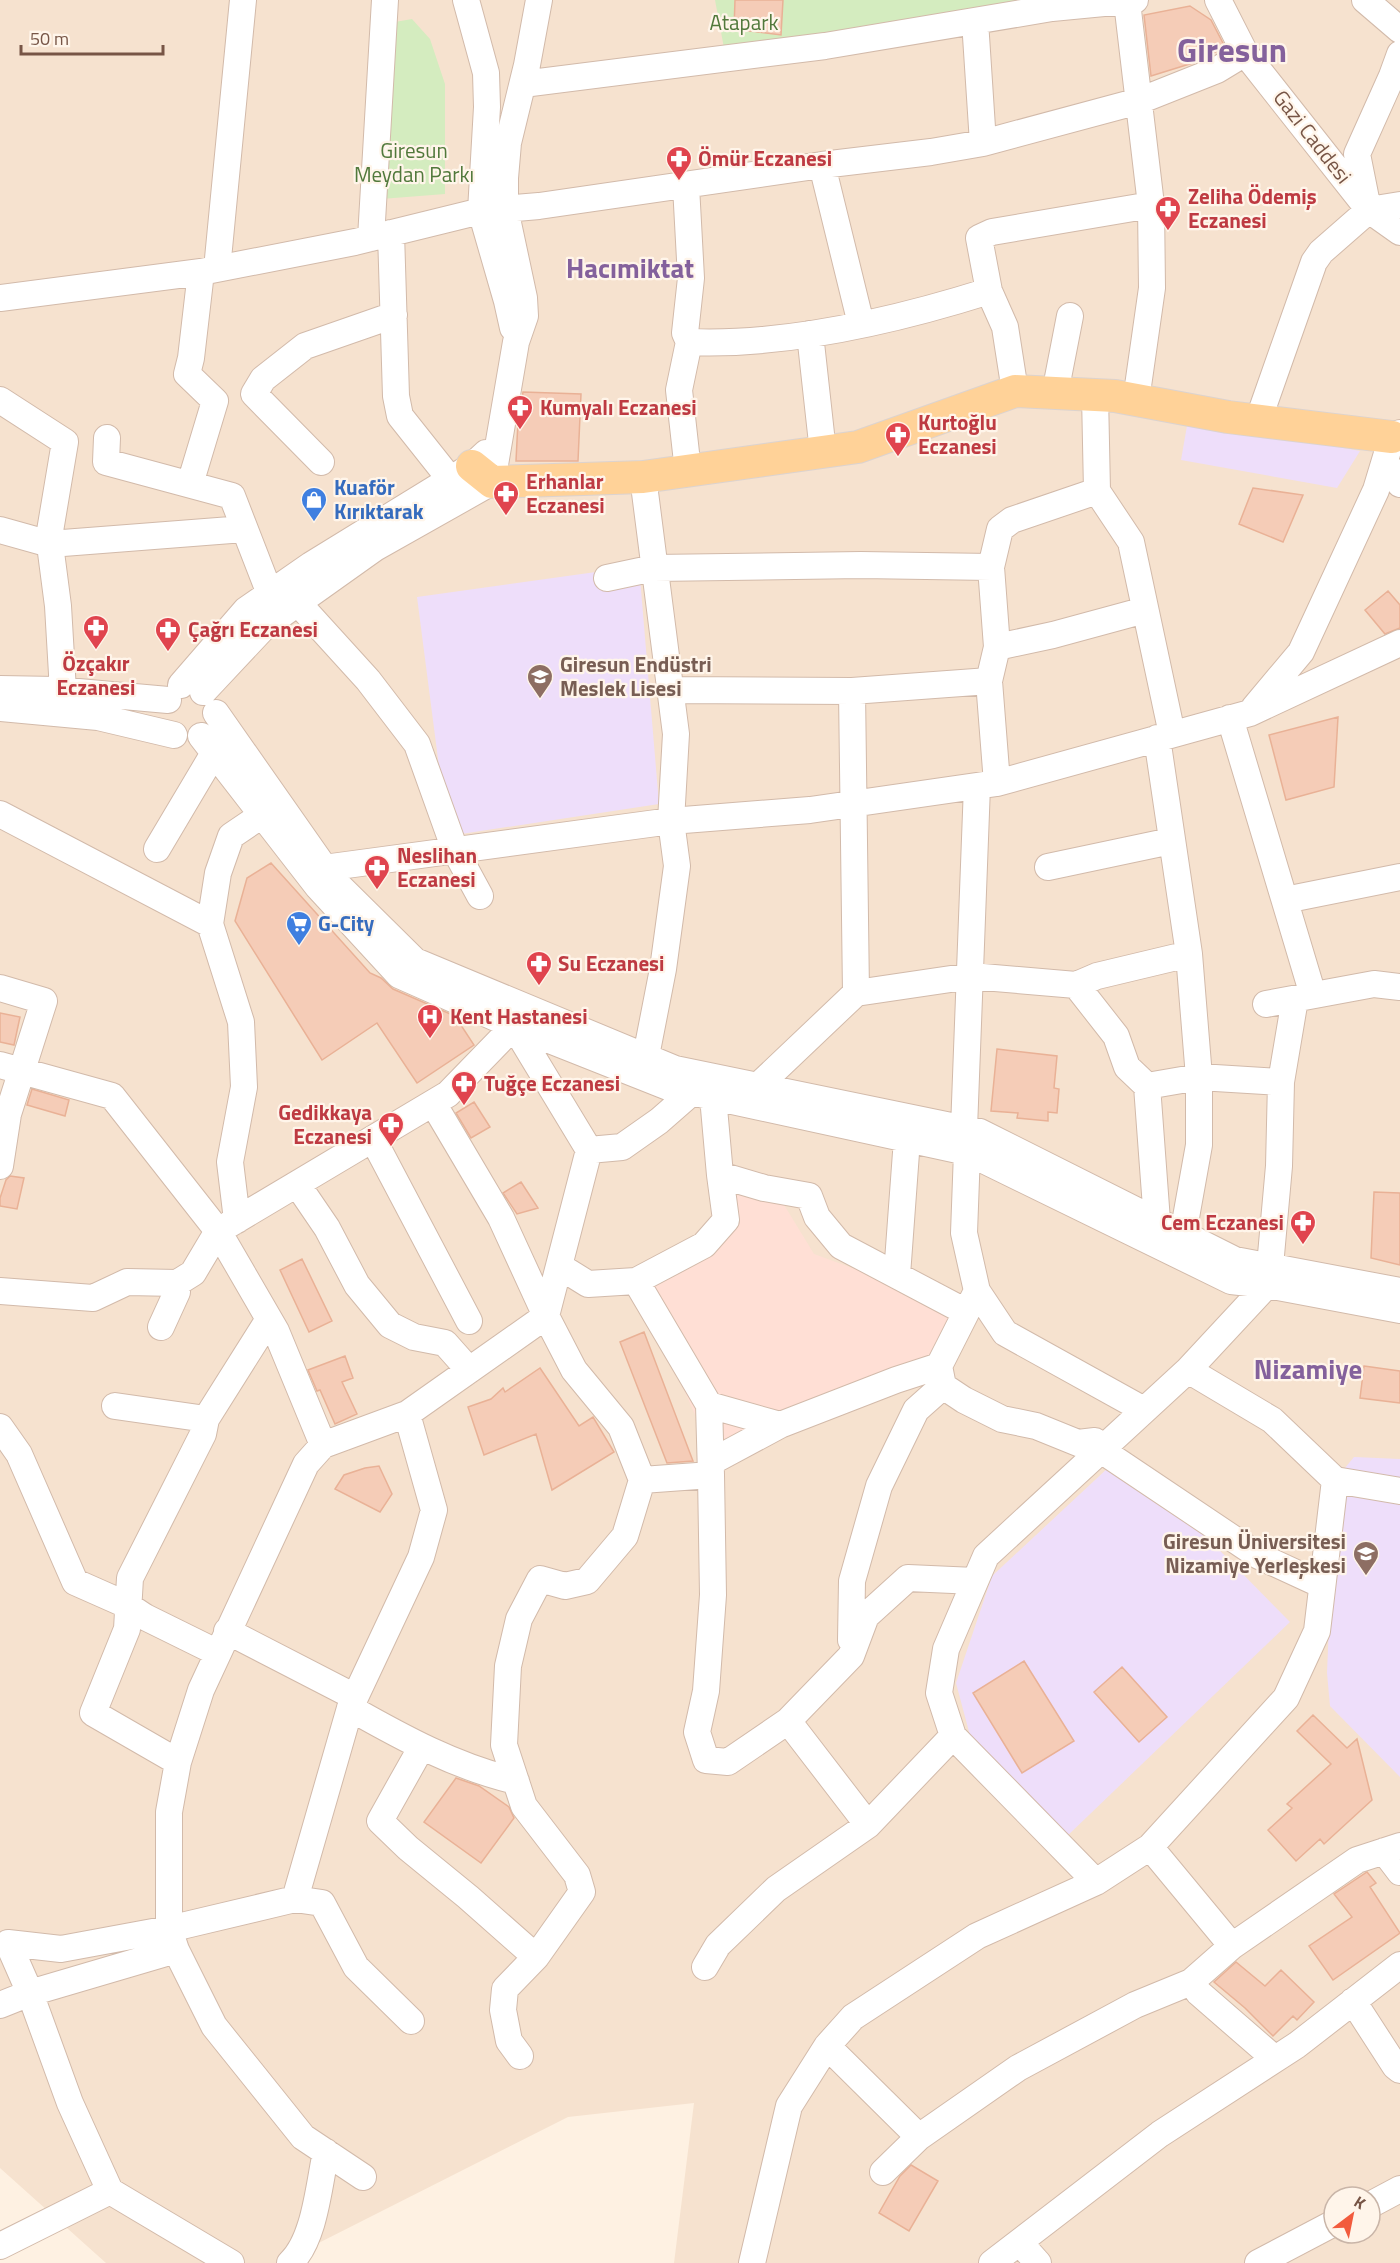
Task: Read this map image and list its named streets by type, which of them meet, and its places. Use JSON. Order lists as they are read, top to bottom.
{
  "streets": {
    "street": ["Gazi Caddesi"]
  },
  "districts": ["Giresun", "Hacımiktat", "Nizamiye"],
  "parks": ["Atapark", "Giresun Meydan Parkı"],
  "places": {
    "pharmacy": [
      "Ömür Eczanesi",
      "Zeliha Ödemiş Eczanesi",
      "Kumyalı Eczanesi",
      "Kurtoğlu Eczanesi",
      "Erhanlar Eczanesi",
      "Özçakır Eczanesi",
      "Çağrı Eczanesi",
      "Neslihan Eczanesi",
      "Su Eczanesi",
      "Tuğçe Eczanesi",
      "Gedikkaya Eczanesi",
      "Cem Eczanesi"
    ],
    "shop": ["Kuaför Kırıktarak"],
    "school or university": ["Giresun Endüstri Meslek Lisesi", "Giresun Üniversitesi Nizamiye Yerleşkesi"],
    "supermarket": ["G-City"],
    "hospital": ["Kent Hastanesi"]
  },
  "scale_bar": "50 m",
  "north": "top right"
}
